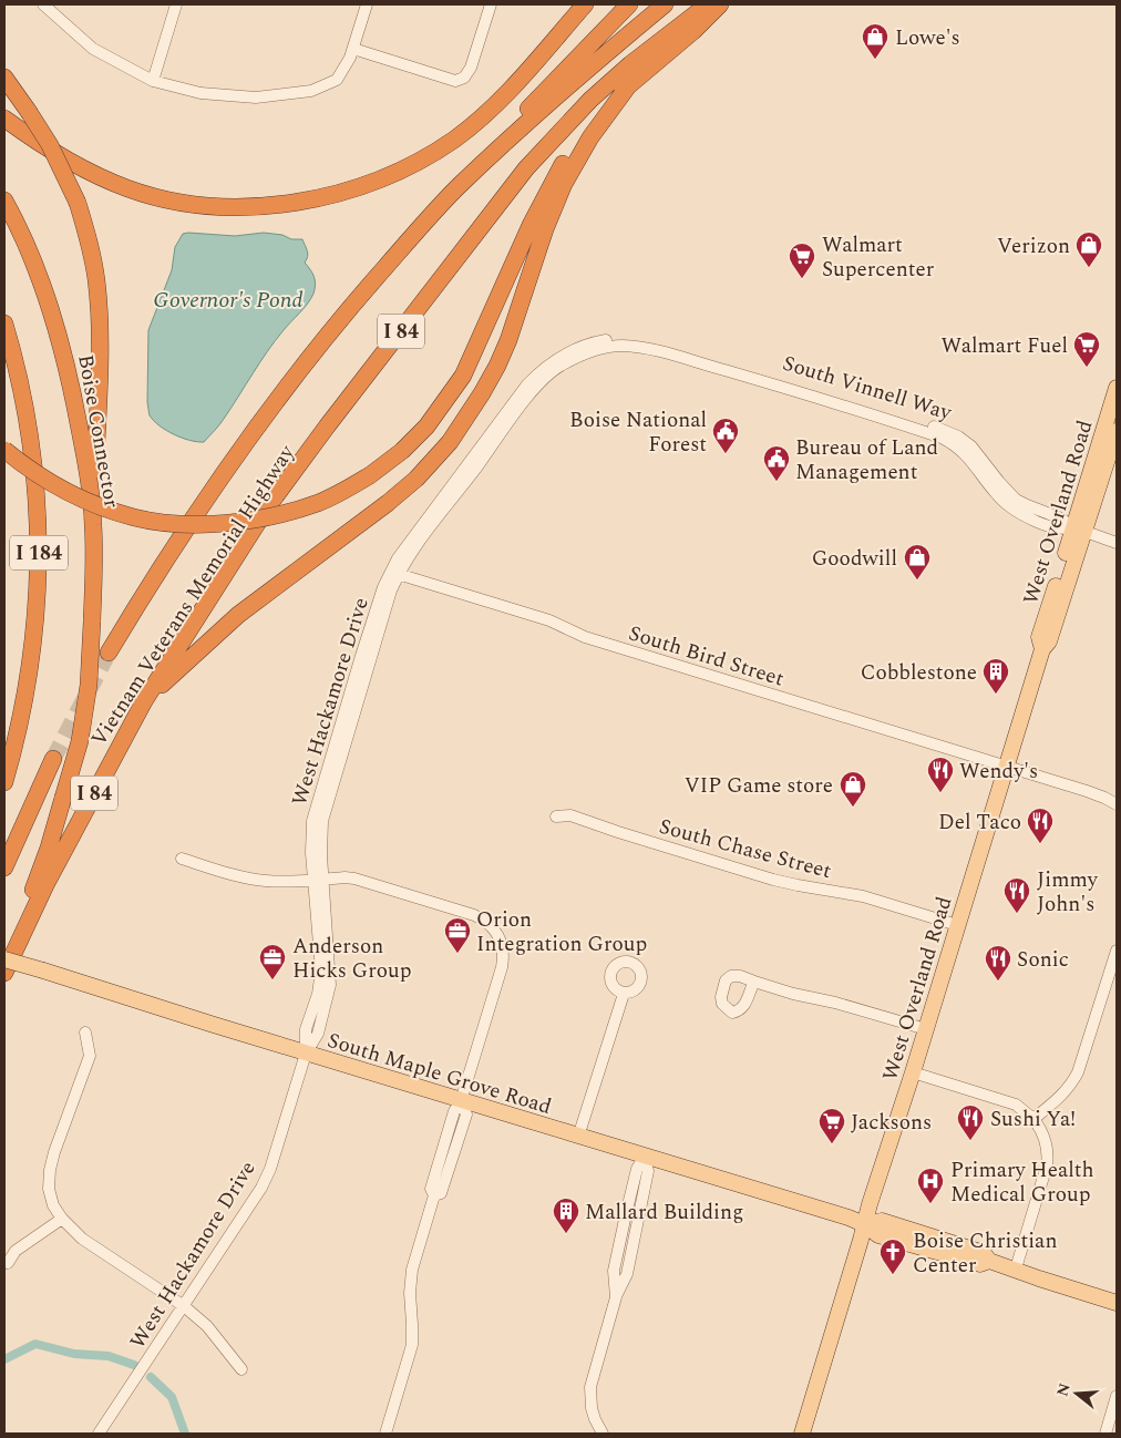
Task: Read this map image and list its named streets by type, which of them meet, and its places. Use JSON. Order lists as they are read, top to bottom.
{
  "streets": {
    "highway": [
      "I 84",
      "Boise Connector",
      "I 184",
      "Vietnam Veterans Memorial Highway"
    ],
    "main road": ["West Overland Road", "South Maple Grove Road"],
    "street": [
      "South Vinnell Way",
      "South Bird Street",
      "West Hackamore Drive",
      "South Chase Street"
    ]
  },
  "crossings": [
    ["South Vinnell Way", "West Overland Road"],
    ["South Vinnell Way", "West Hackamore Drive"],
    ["West Overland Road", "South Bird Street"],
    ["West Overland Road", "South Chase Street"],
    ["West Overland Road", "South Maple Grove Road"],
    ["South Bird Street", "West Hackamore Drive"],
    ["West Hackamore Drive", "South Maple Grove Road"]
  ],
  "water": ["Governor's Pond"],
  "places": {
    "shop": [
      "Lowe's",
      "Verizon",
      "Goodwill",
      "VIP Game store"
    ],
    "supermarket": ["Walmart Supercenter", "Walmart Fuel", "Jacksons"],
    "public building": ["Boise National Forest", "Bureau of Land Management"],
    "building": ["Cobblestone", "Mallard Building"],
    "restaurant": [
      "Wendy's",
      "Del Taco",
      "Jimmy John's",
      "Sonic",
      "Sushi Ya!"
    ],
    "office": ["Orion Integration Group", "Anderson Hicks Group"],
    "hospital": ["Primary Health Medical Group"],
    "church": ["Boise Christian Center"]
  },
  "north": "left"
}
